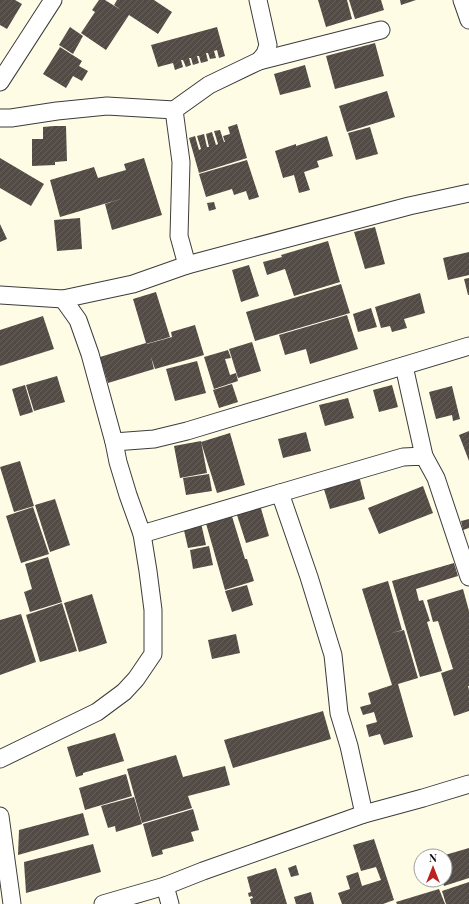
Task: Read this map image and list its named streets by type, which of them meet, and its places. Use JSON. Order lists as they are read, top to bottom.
{
  "north": "top"
}
